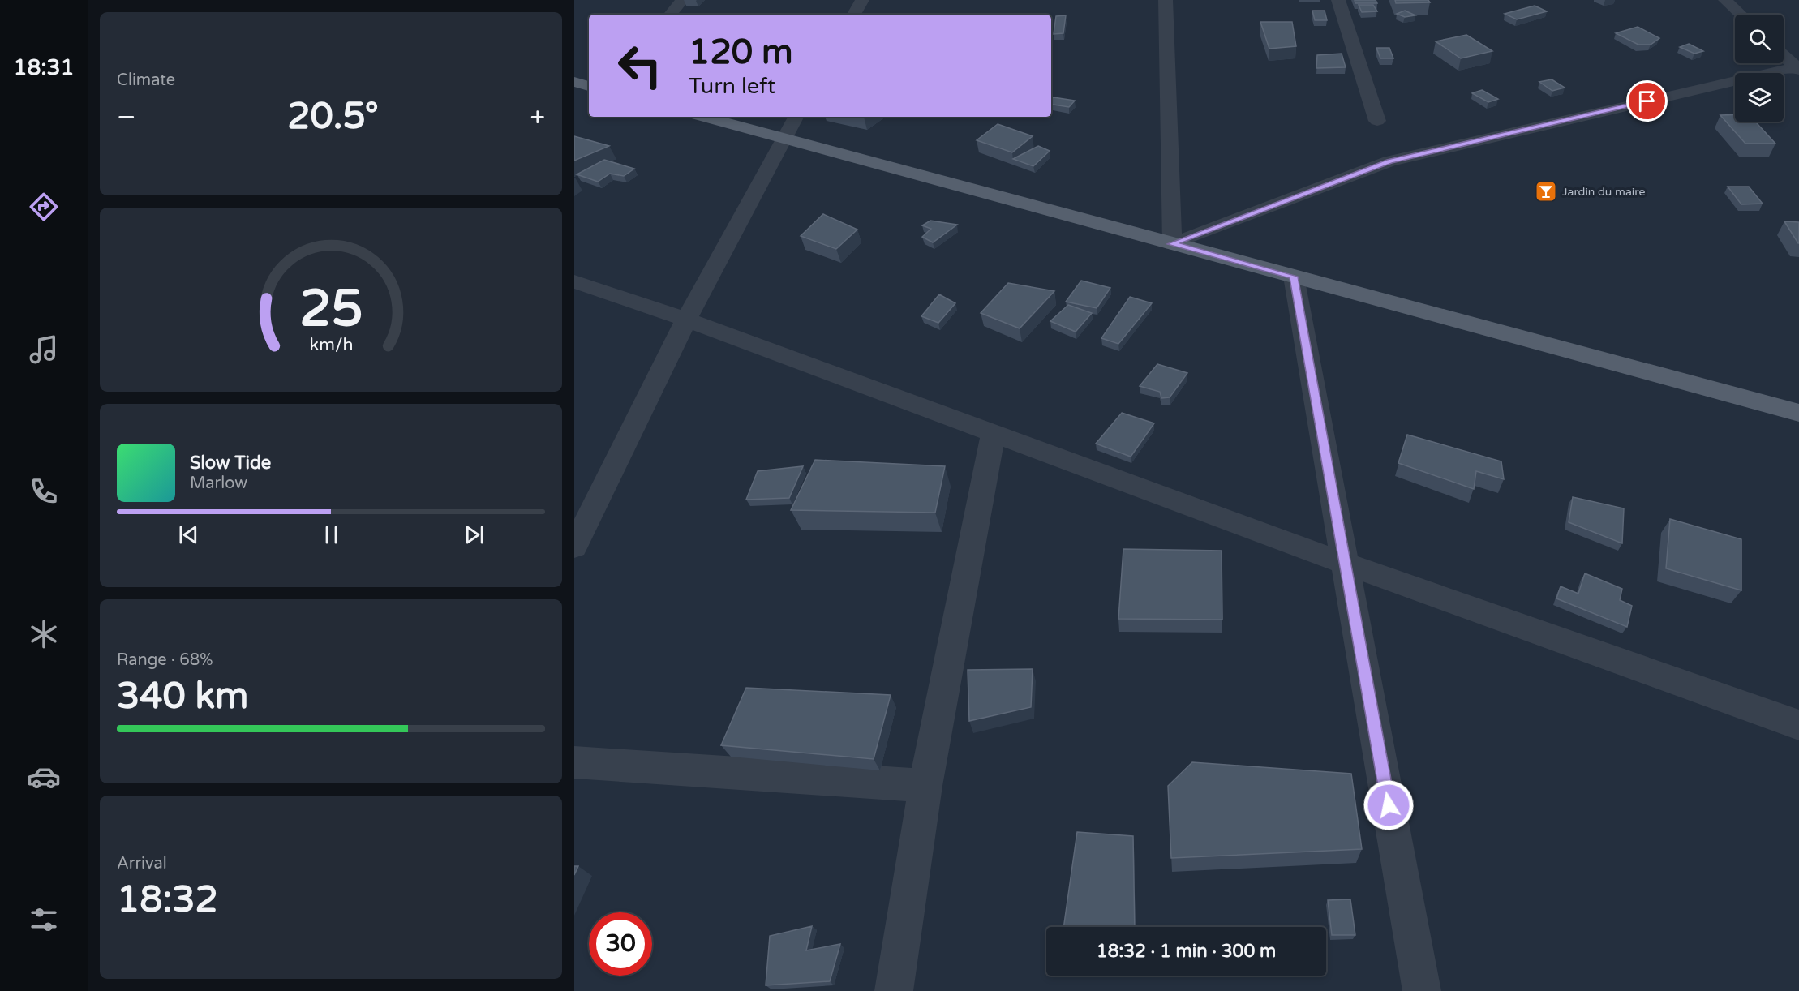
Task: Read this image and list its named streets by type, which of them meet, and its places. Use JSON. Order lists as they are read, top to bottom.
{
  "places": {
    "bar": ["Jardin du maire"]
  },
  "page": {
    "tabs": "18:31",
    "tile": [
      "Climate",
      ["Range · 68%", "340 km"],
      ["Arrival", "18:32"]
    ],
    "turn": ["120 m", "Turn left"],
    "heat": ["−", "20.5°", "+"],
    "song": ["Slow Tide", "Marlow"],
    "limit": "30",
    "trip": "18:32 · 1 min · 300 m",
    "gauge": ["25", "km/h"]
  }
}
